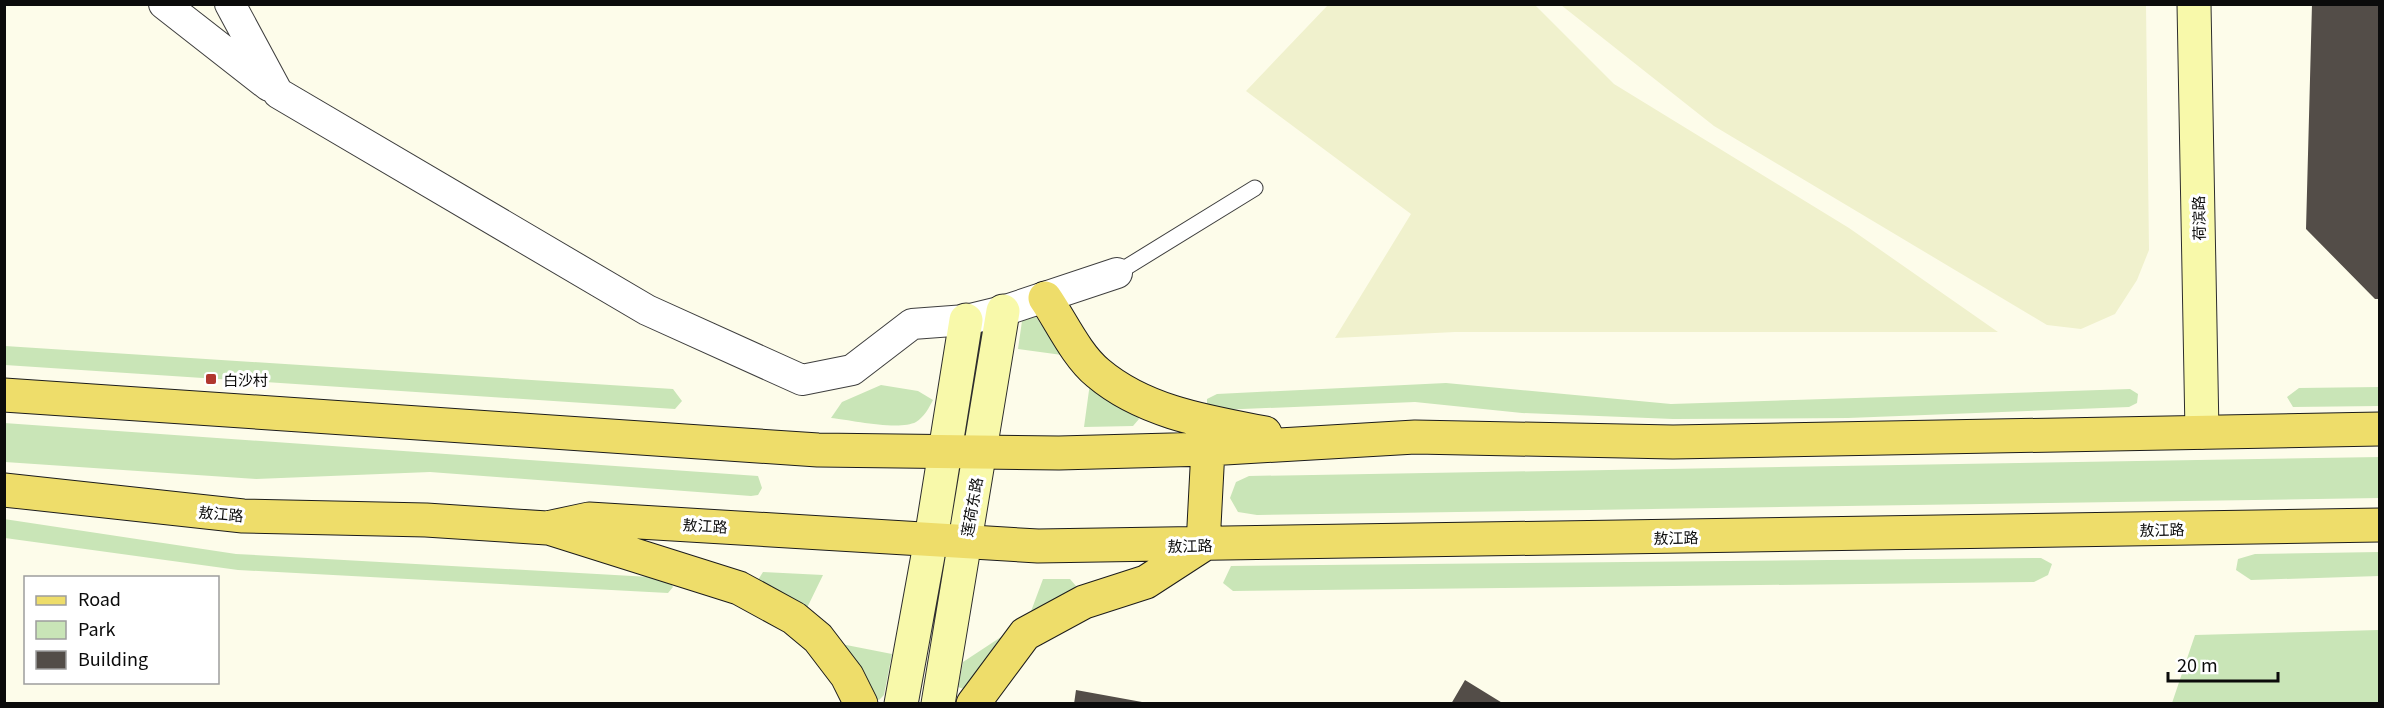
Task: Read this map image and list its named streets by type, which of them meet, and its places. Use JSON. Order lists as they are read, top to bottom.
{
  "streets": {
    "main road": ["荷滨路", "莲荷东路", "敖江路"]
  },
  "crossings": [
    ["莲荷东路", "敖江路"]
  ],
  "places": {
    "transit": ["白沙村"]
  },
  "legend": ["Road", "Park", "Building"],
  "scale_bar": "20 m"
}
